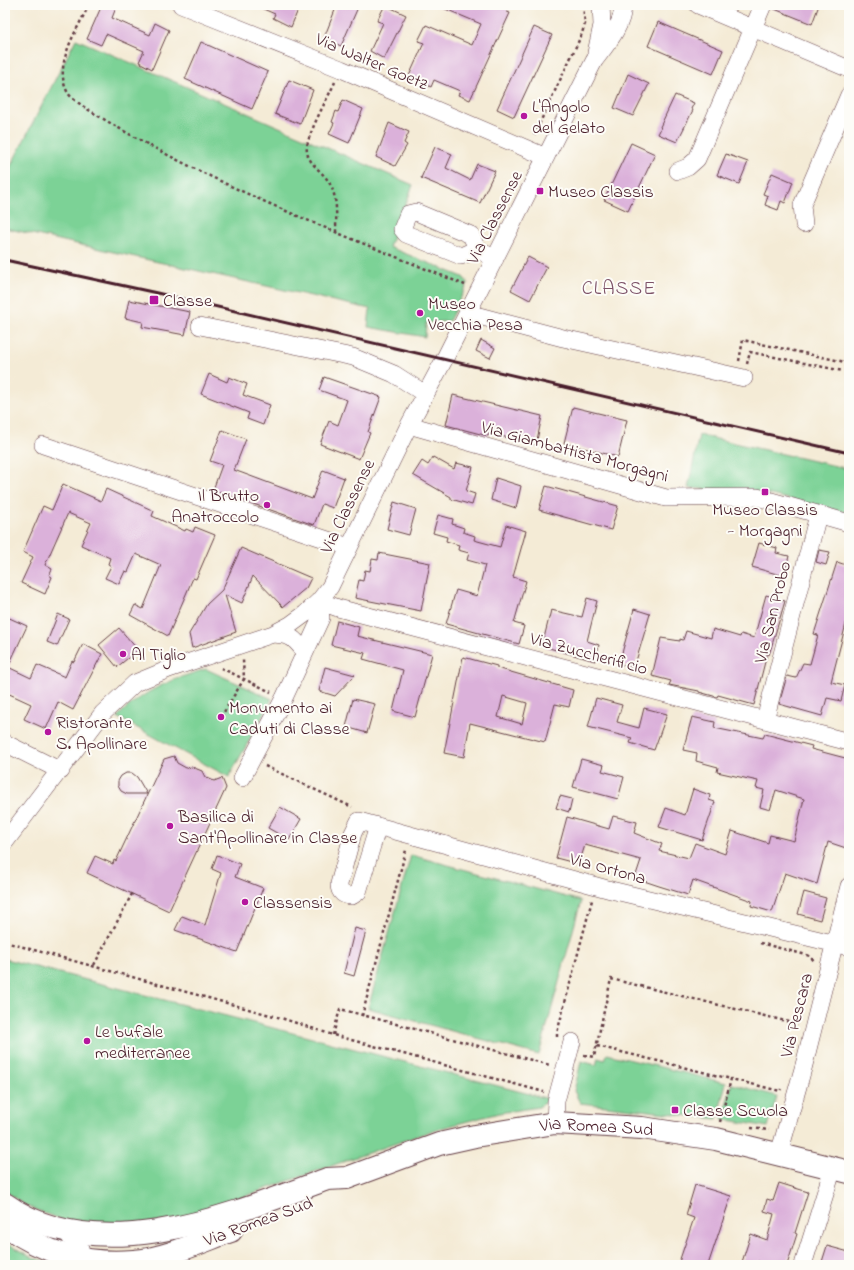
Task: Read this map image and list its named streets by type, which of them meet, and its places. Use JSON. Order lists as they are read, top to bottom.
{
  "streets": {
    "main road": ["Via Romea Sud"],
    "street": [
      "Via Walter Goetz",
      "Via Classense",
      "Via Giambattista Morgagni",
      "Via San Probo",
      "Via Zuccherificio",
      "Via Ortona",
      "Via Pescara"
    ]
  },
  "crossings": [
    ["Via Walter Goetz", "Via Classense"],
    ["Via Classense", "Via Giambattista Morgagni"],
    ["Via Classense", "Via Zuccherificio"],
    ["Via Giambattista Morgagni", "Via San Probo"],
    ["Via San Probo", "Via Zuccherificio"],
    ["Via Ortona", "Via Pescara"],
    ["Via Pescara", "Via Romea Sud"]
  ],
  "districts": ["CLASSE"],
  "places": {
    "other": [
      "L'Angolo del Gelato",
      "Museo Vecchia Pesa",
      "Il Brutto Anatroccolo",
      "Al Tiglio",
      "Monumento ai Caduti di Classe",
      "Ristorante S. Apollinare",
      "Basilica di Sant'Apollinare in Classe",
      "Classensis",
      "Le bufale mediterranee"
    ],
    "transit": [
      "Museo Classis",
      "Classe",
      "Museo Classis - Morgagni",
      "Classe Scuola"
    ]
  }
}
